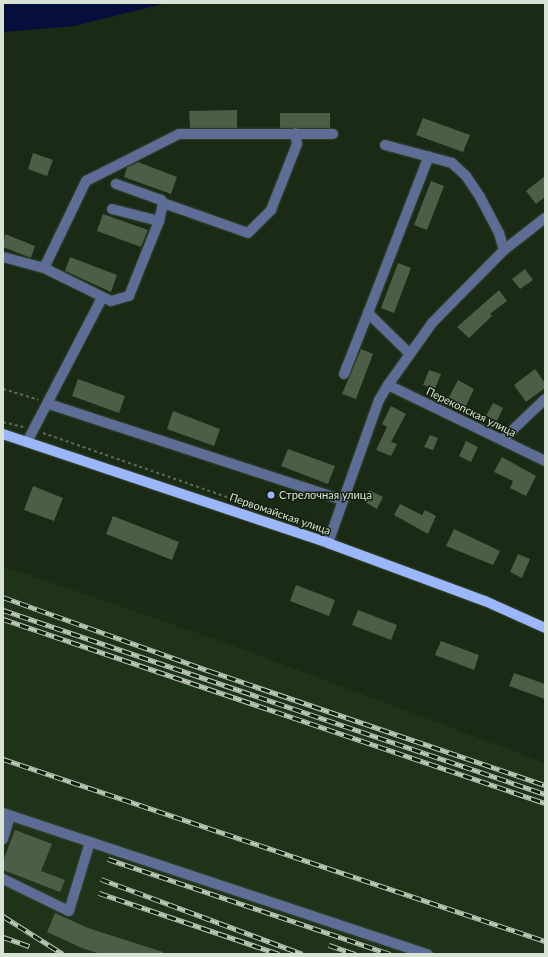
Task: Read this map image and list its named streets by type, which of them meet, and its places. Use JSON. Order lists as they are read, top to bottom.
{
  "streets": {
    "main road": ["Первомайская улица"],
    "street": ["Перекопская улица"]
  },
  "places": ["Стрелочная улица"]
}
